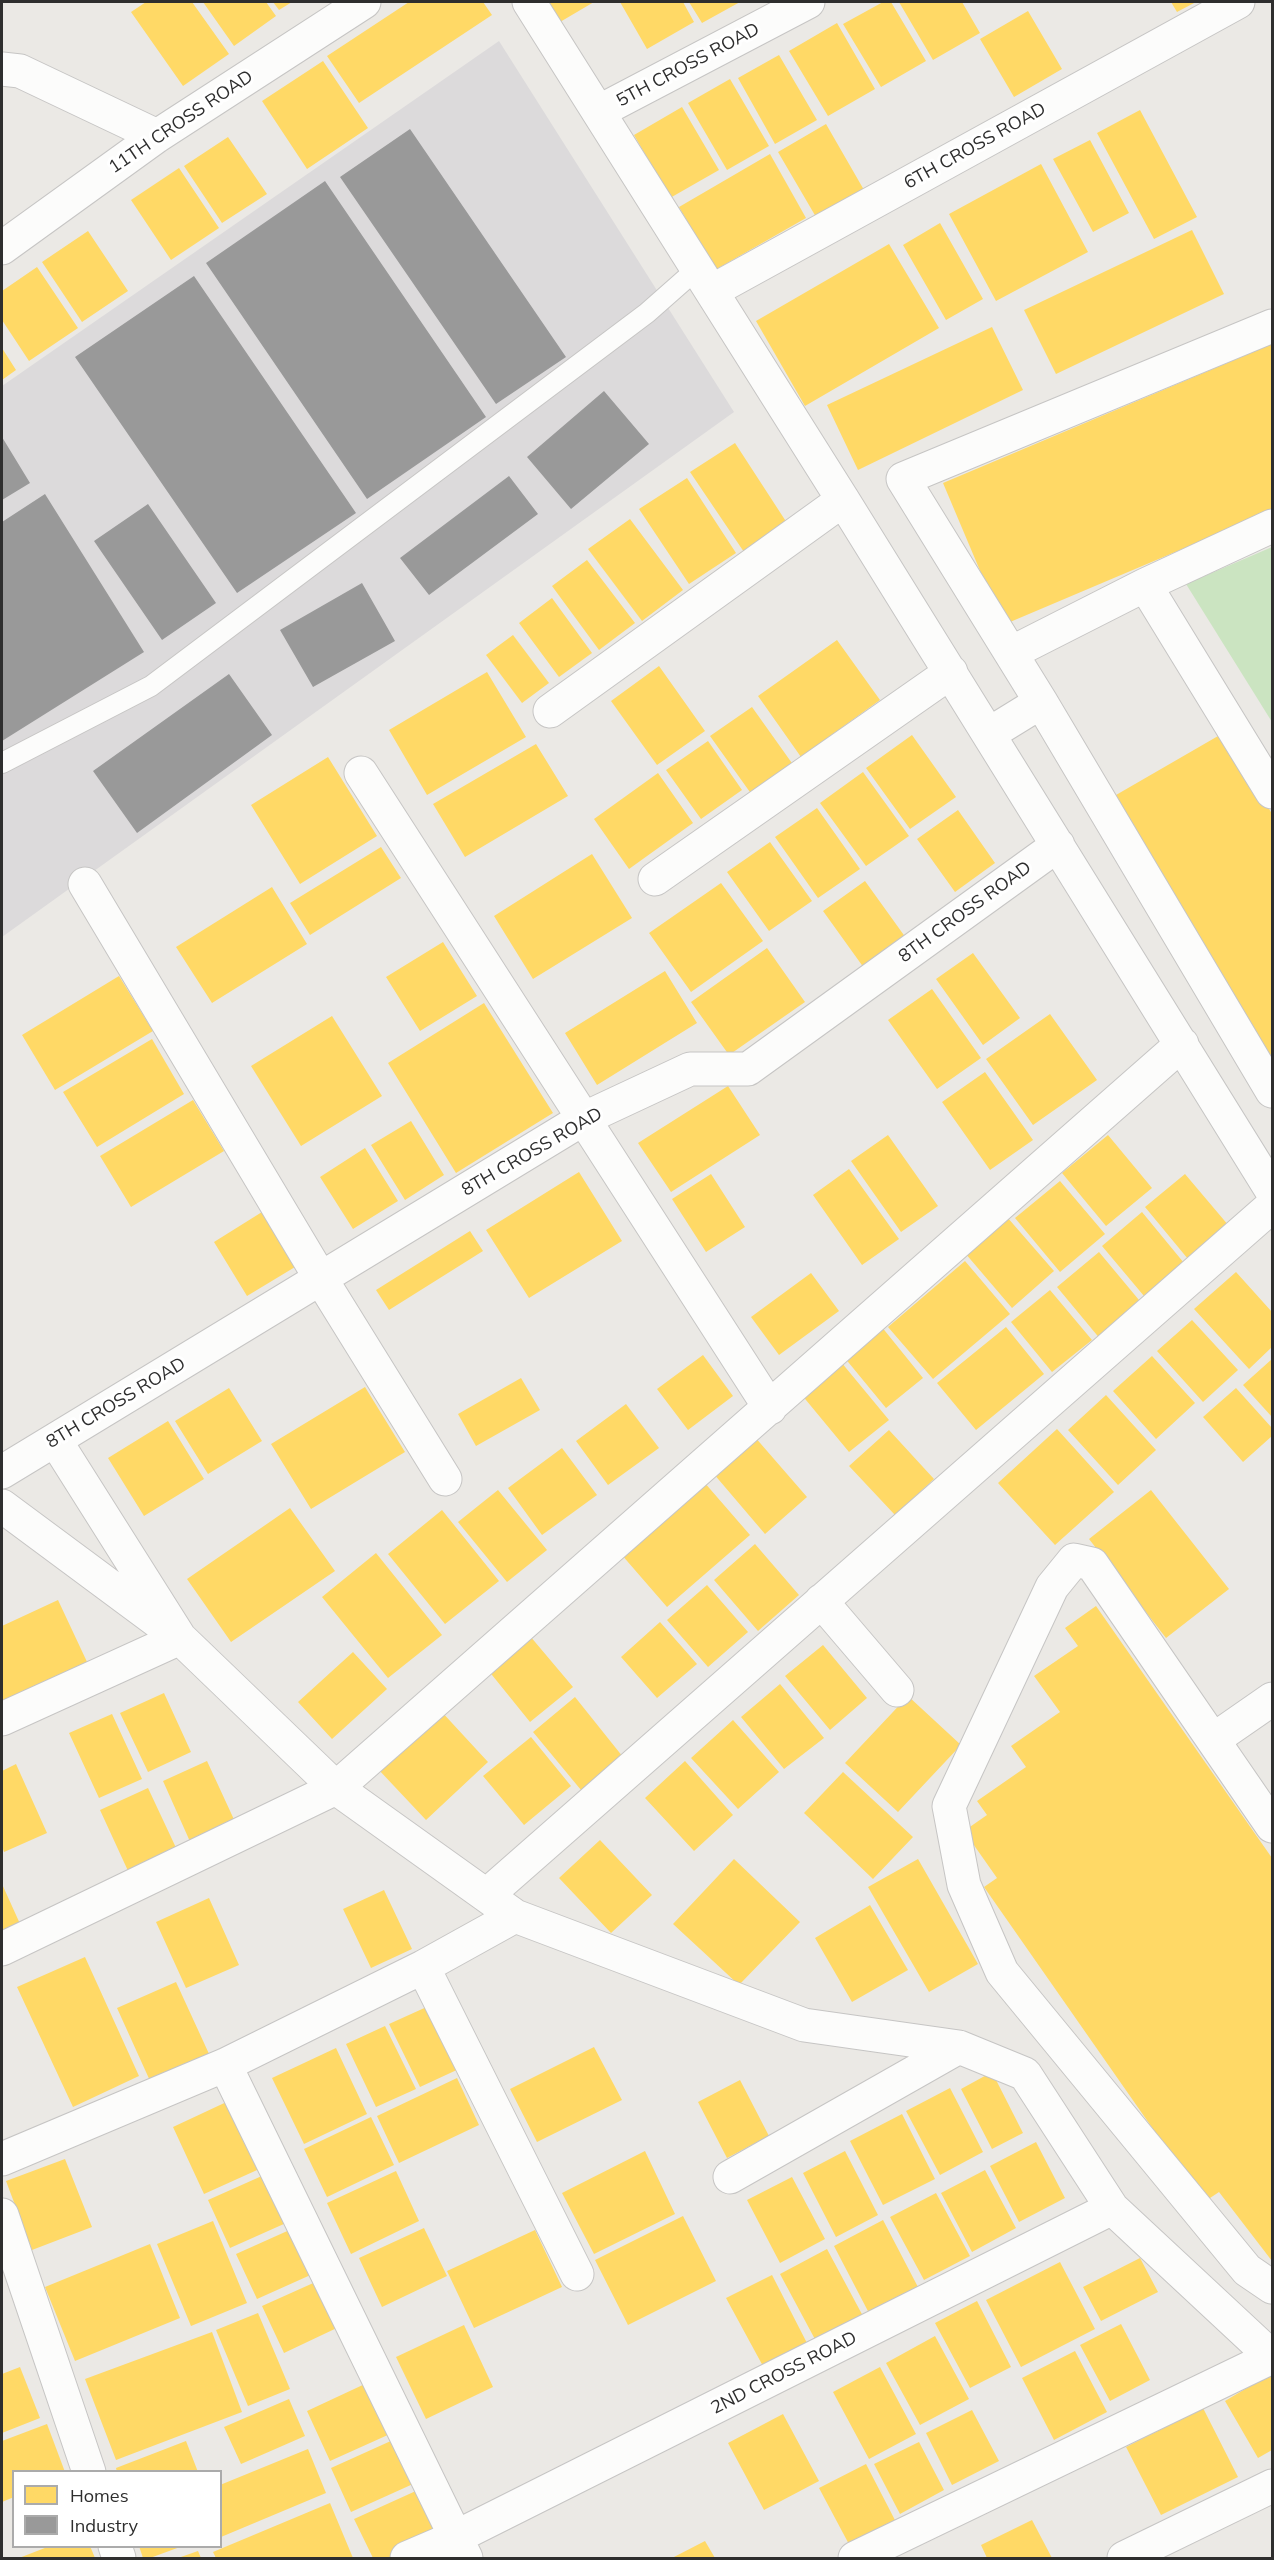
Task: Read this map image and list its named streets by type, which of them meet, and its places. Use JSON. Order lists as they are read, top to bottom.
{
  "streets": {
    "street": [
      "5TH CROSS ROAD",
      "11TH CROSS ROAD",
      "6TH CROSS ROAD",
      "8TH CROSS ROAD",
      "2ND CROSS ROAD"
    ]
  },
  "legend": ["Homes", "Industry"]
}
